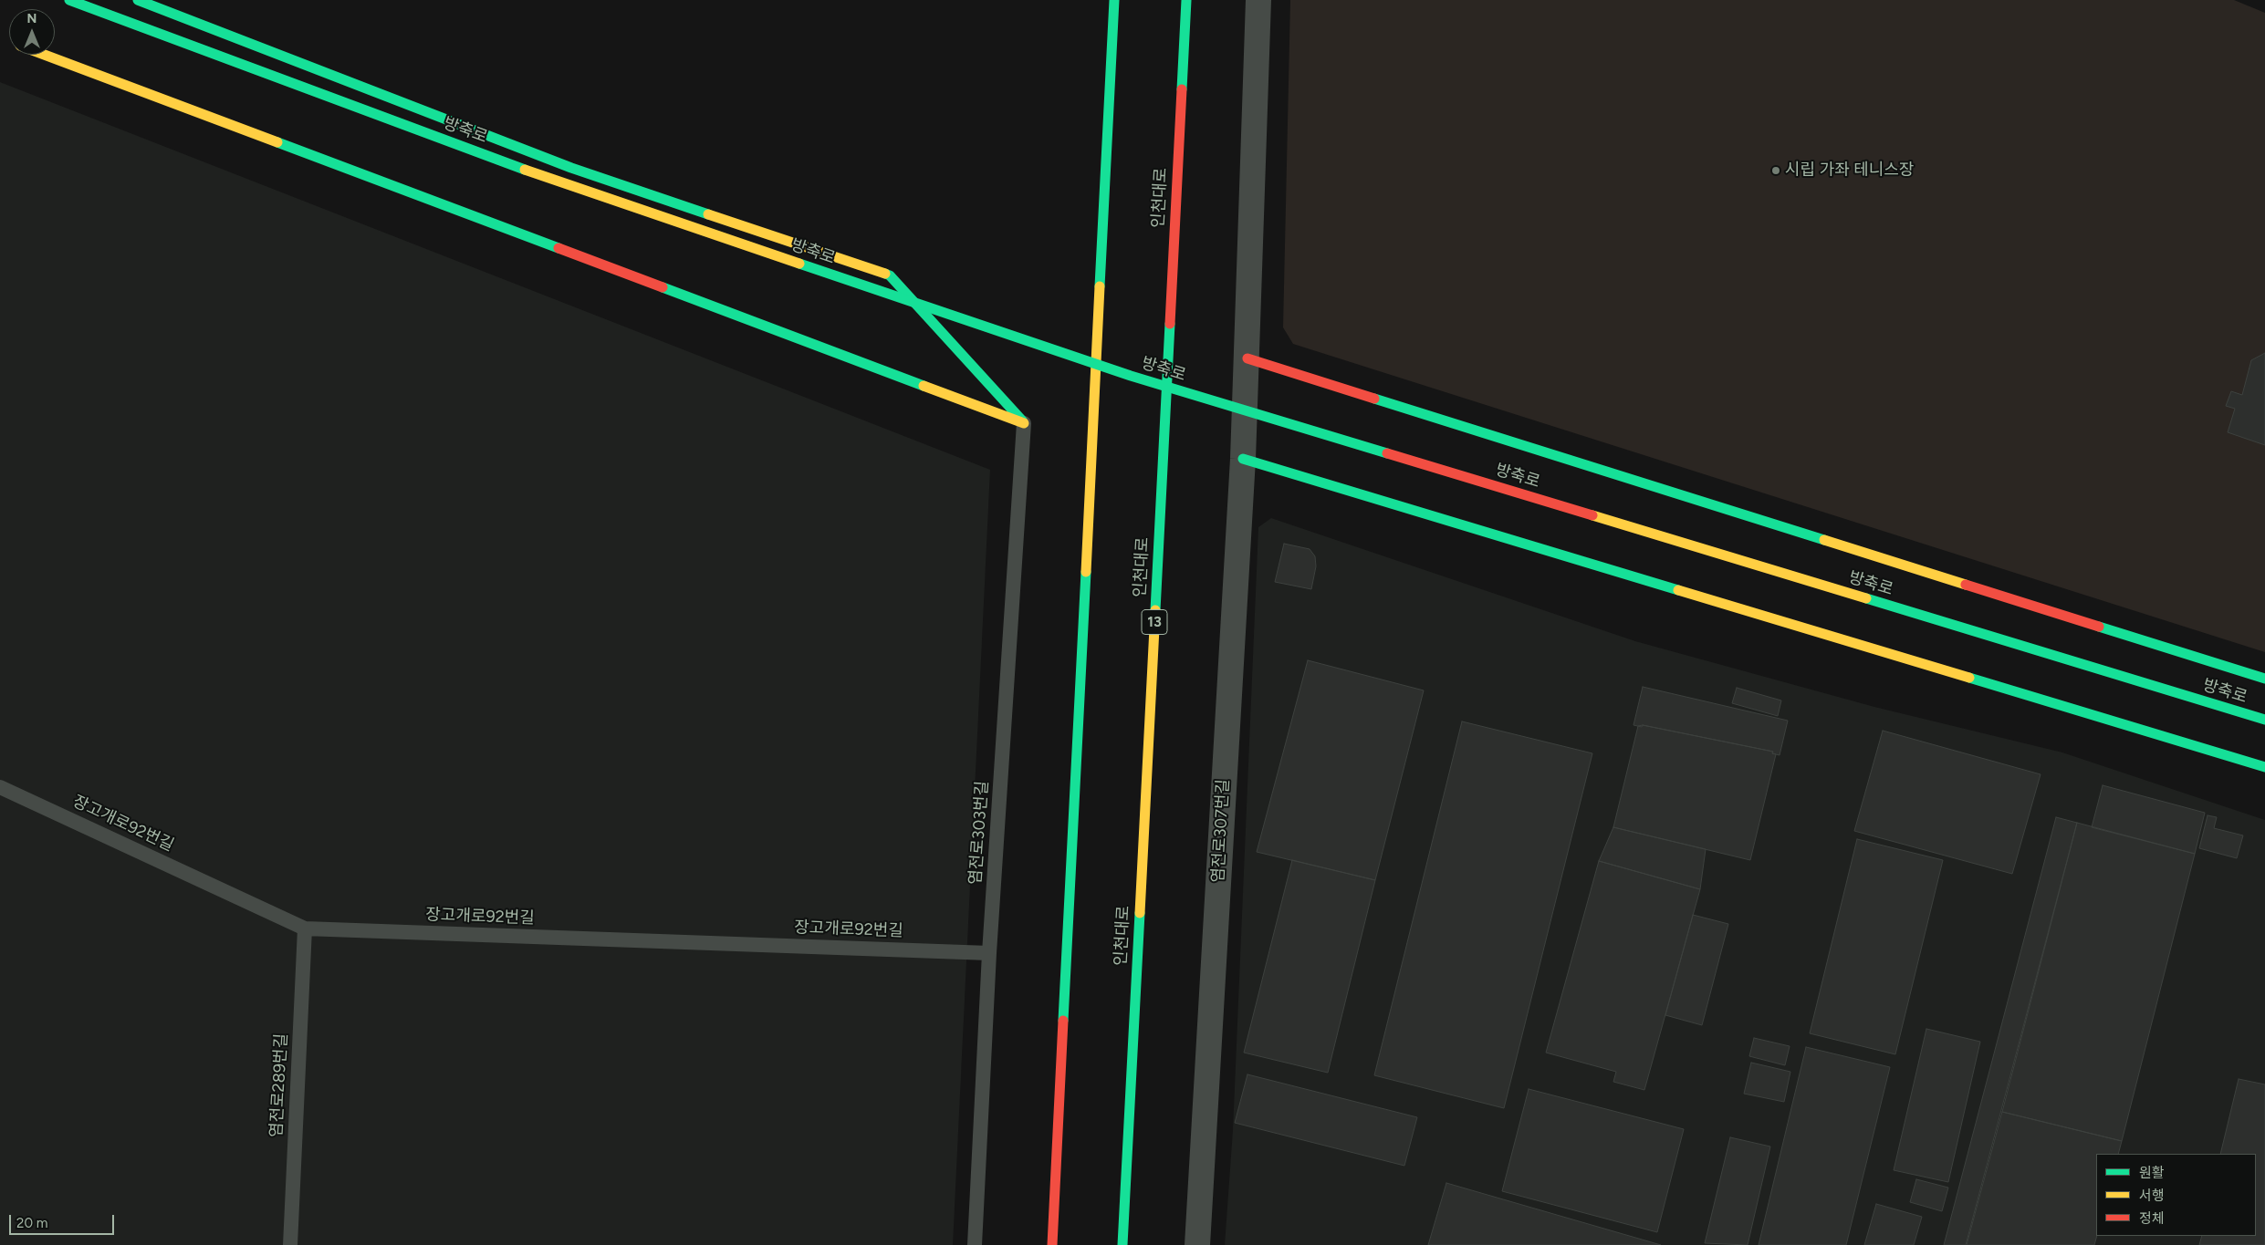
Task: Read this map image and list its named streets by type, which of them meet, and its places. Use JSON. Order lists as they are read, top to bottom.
{
  "streets": {
    "main road": ["방축로", "인천대로", "13"],
    "street": ["염전로307번길"],
    "lane": ["장고개로92번길", "염전로303번길", "염전로289번길"]
  },
  "crossings": [
    ["장고개로92번길", "염전로303번길"],
    ["장고개로92번길", "염전로289번길"]
  ],
  "places": ["시립 가좌 테니스장"],
  "legend": ["원활", "서행", "정체"],
  "scale_bar": "20 m",
  "north": "top"
}
